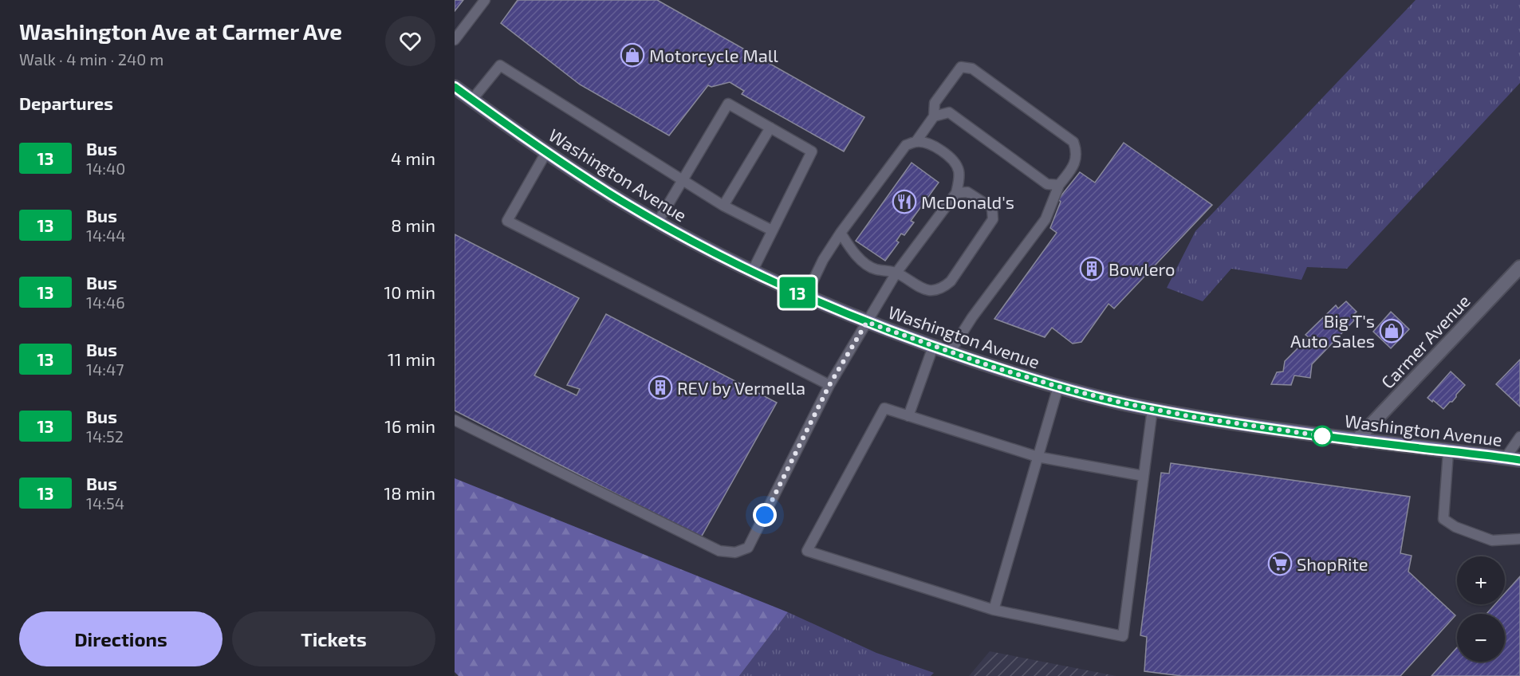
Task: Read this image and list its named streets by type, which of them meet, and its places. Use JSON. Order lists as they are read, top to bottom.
{
  "streets": {
    "main road": ["Washington Avenue"],
    "street": ["Carmer Avenue"]
  },
  "crossings": [
    ["Washington Avenue", "Carmer Avenue"]
  ],
  "places": {
    "shop": ["Motorcycle Mall", "Big T's Auto Sales"],
    "restaurant": ["McDonald's"],
    "building": ["Bowlero", "REV by Vermella"],
    "supermarket": ["ShopRite"]
  },
  "lines": ["bus line 13"],
  "page": {
    "heading": [
      ["Washington Ave at Carmer Ave", "Walk · 4 min · 240 m"],
      "Departures"
    ],
    "on_map": "13",
    "list": [
      {
        "mark": "13",
        "name": "Bus",
        "note": "14:40",
        "value": "4 min"
      },
      {
        "mark": "13",
        "name": "Bus",
        "note": "14:44",
        "value": "8 min"
      },
      {
        "mark": "13",
        "name": "Bus",
        "note": "14:46",
        "value": "10 min"
      },
      {
        "mark": "13",
        "name": "Bus",
        "note": "14:47",
        "value": "11 min"
      },
      {
        "mark": "13",
        "name": "Bus",
        "note": "14:52",
        "value": "16 min"
      },
      {
        "mark": "13",
        "name": "Bus",
        "note": "14:54",
        "value": "18 min"
      }
    ],
    "map_buttons": ["+", "−"],
    "buttons": ["Directions", "Tickets"]
  }
}
